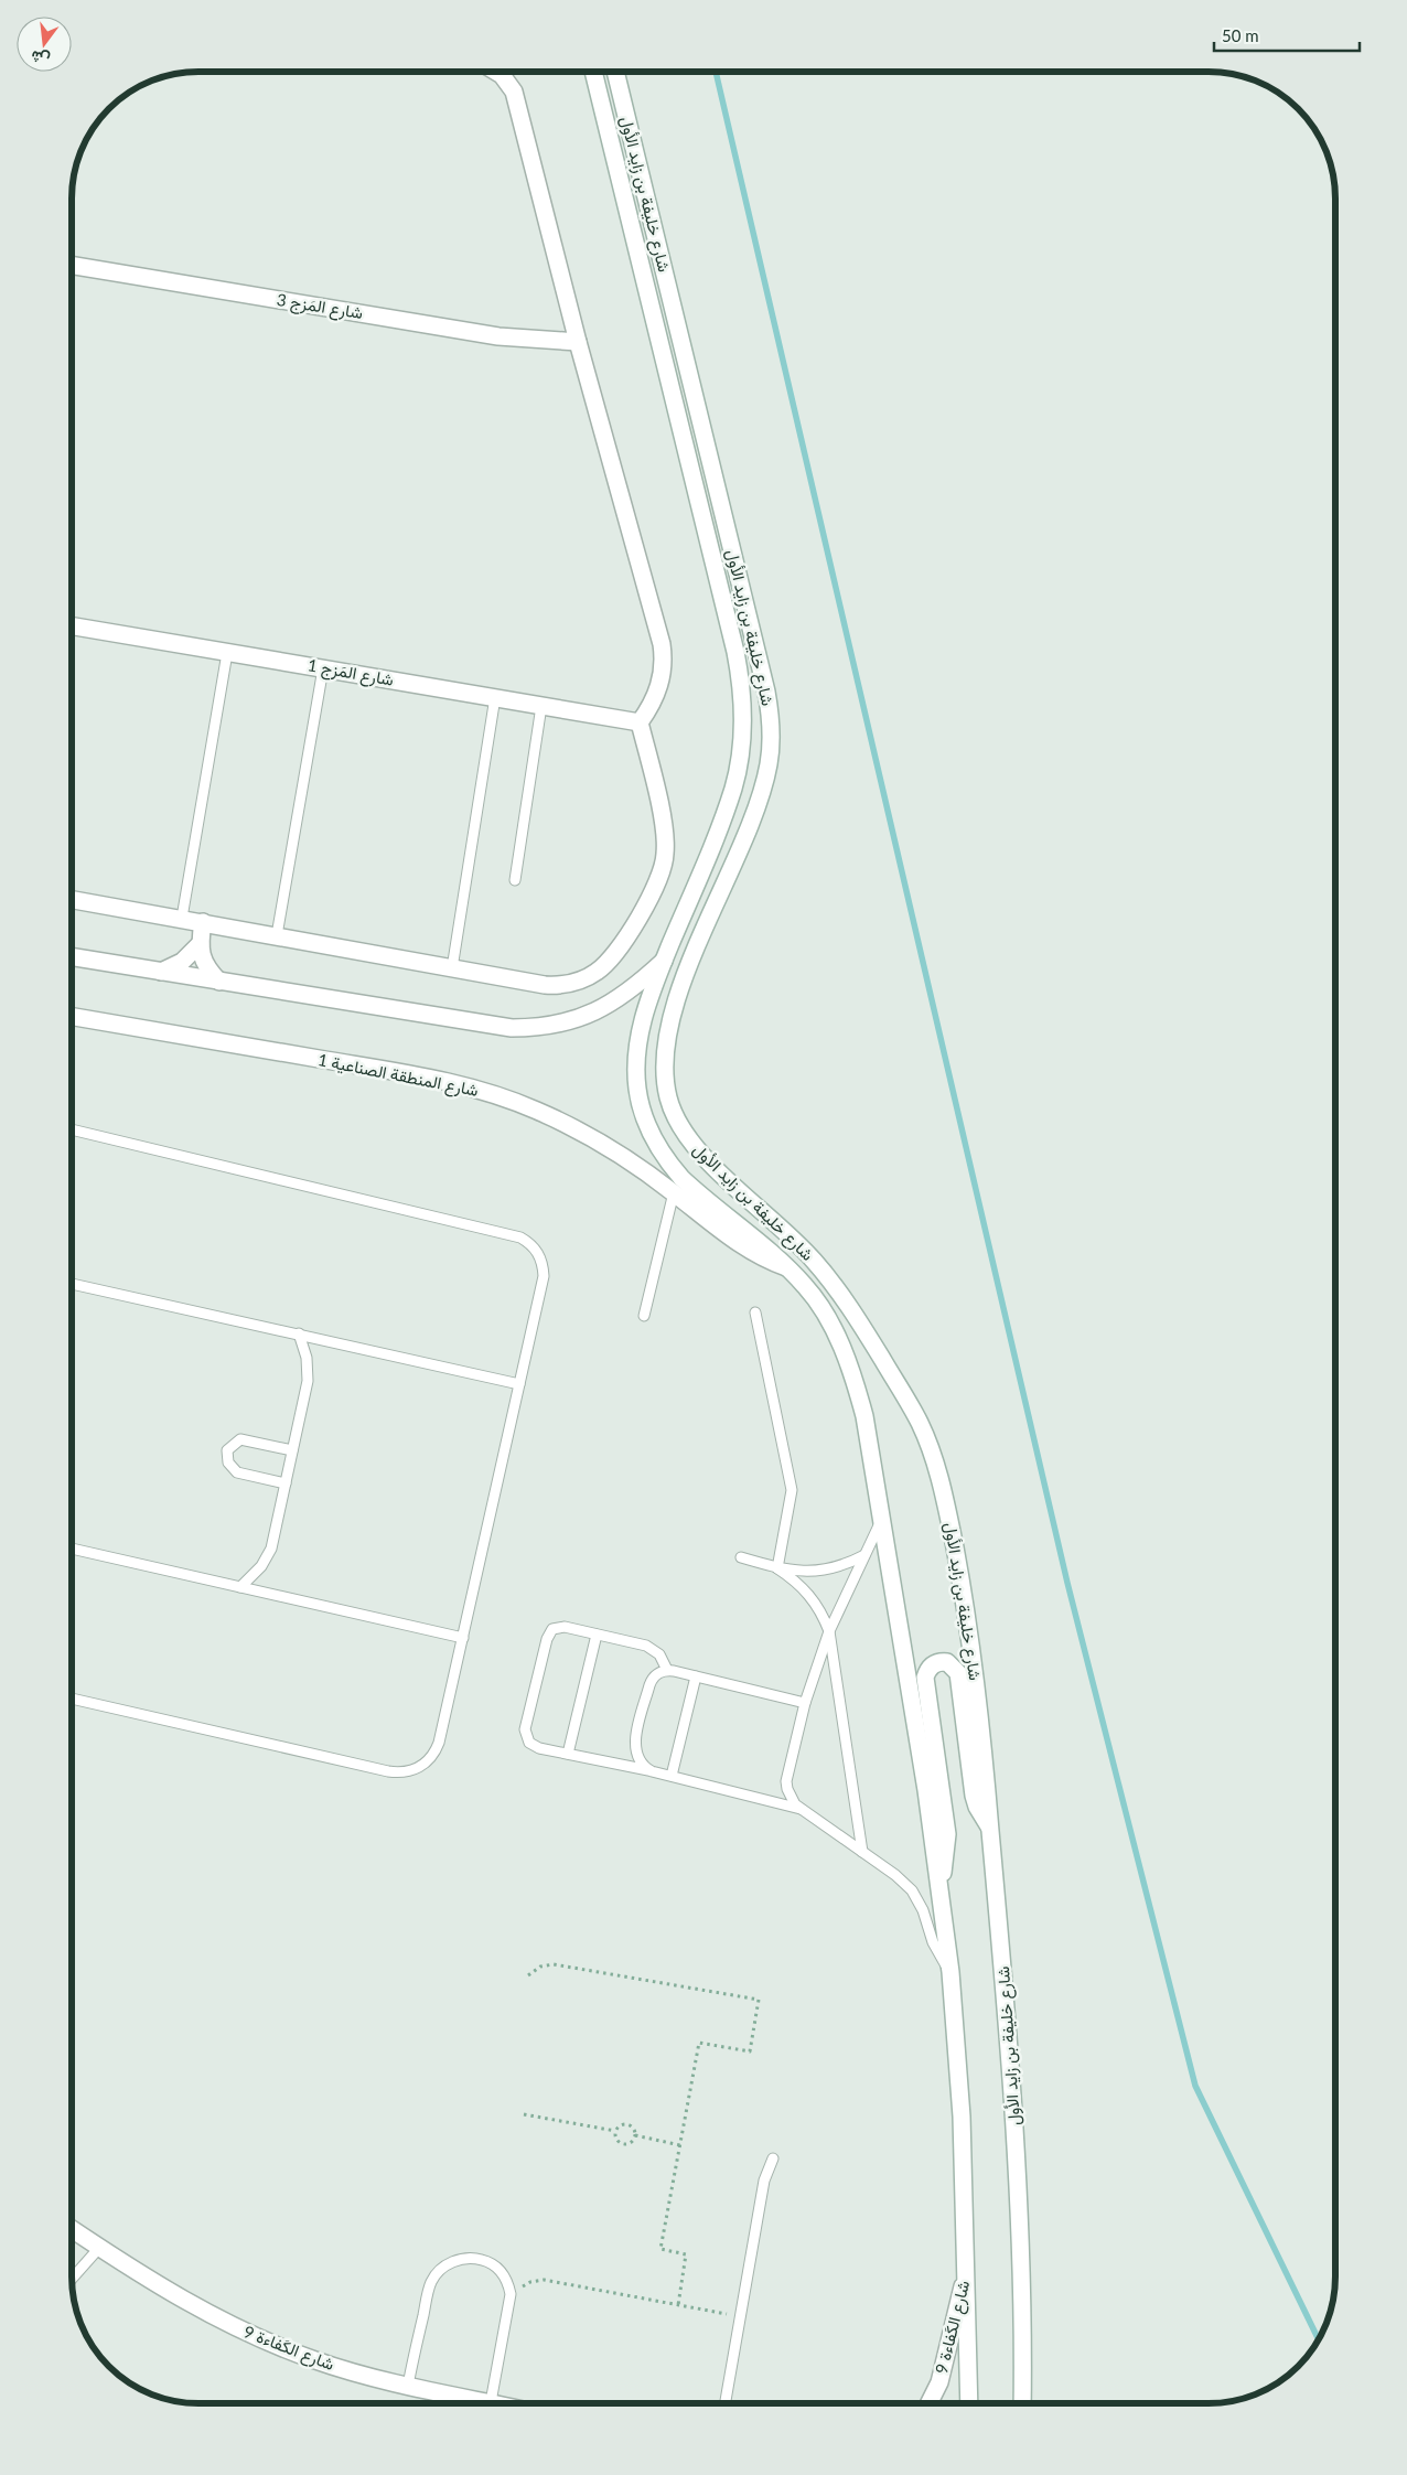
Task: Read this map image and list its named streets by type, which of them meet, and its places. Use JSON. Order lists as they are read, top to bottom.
{
  "streets": {
    "main road": [
      "شارع خليفة بن زايد الأول",
      "شارع المَزج 3",
      "شارع المَزج 1",
      "شارع المنطقة الصناعية 1",
      "شارع الكَفاءة 9"
    ]
  },
  "crossings": [
    ["شارع خليفة بن زايد الأول", "شارع المنطقة الصناعية 1"],
    ["شارع خليفة بن زايد الأول", "شارع الكَفاءة 9"]
  ],
  "scale_bar": "50 m",
  "north": "bottom"
}
